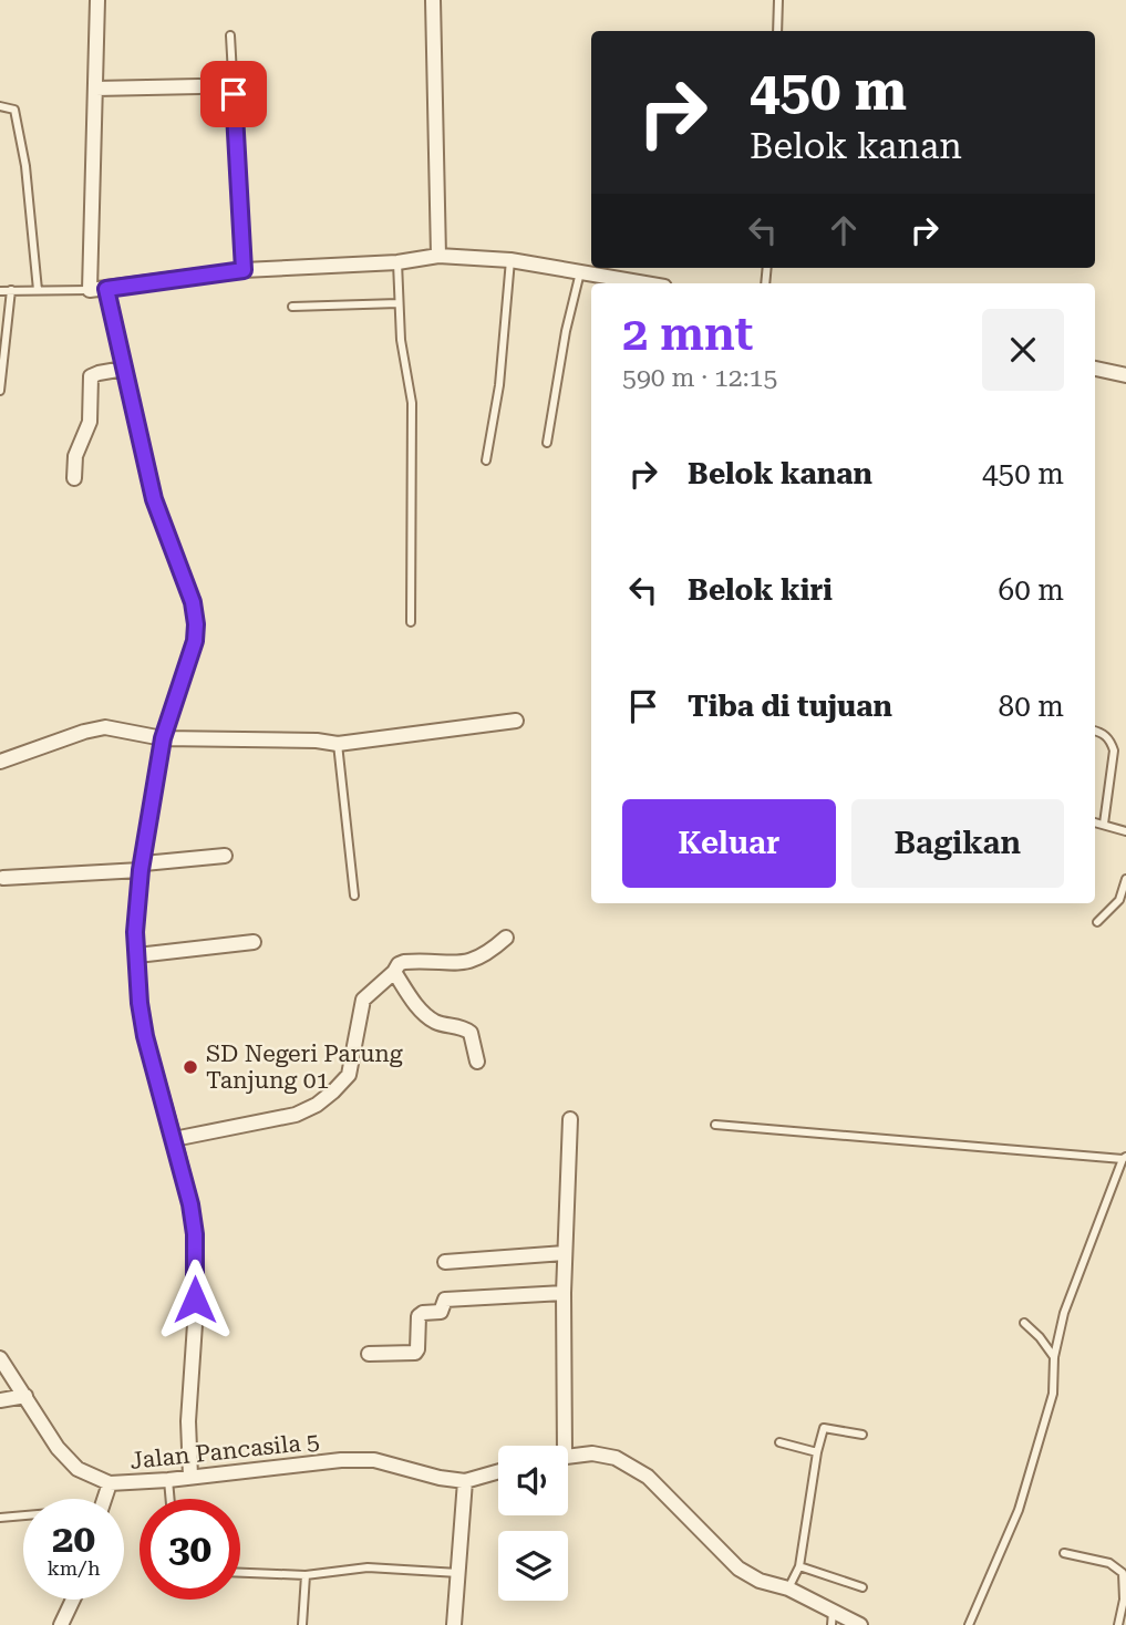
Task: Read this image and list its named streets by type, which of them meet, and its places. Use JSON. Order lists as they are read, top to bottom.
{
  "streets": {
    "street": ["Jalan Pancasila 5"]
  },
  "places": ["SD Negeri Parung Tanjung 01"],
  "page": {
    "turn": ["450 m", "Belok kanan"],
    "heading": ["2 mnt", "590 m · 12:15"],
    "list": [
      {
        "name": "Belok kanan",
        "value": "450 m"
      },
      {
        "name": "Belok kiri",
        "value": "60 m"
      },
      {
        "name": "Tiba di tujuan",
        "value": "80 m"
      }
    ],
    "buttons": ["Keluar", "Bagikan"],
    "speed": "20 km/h",
    "limit": "30"
  }
}
